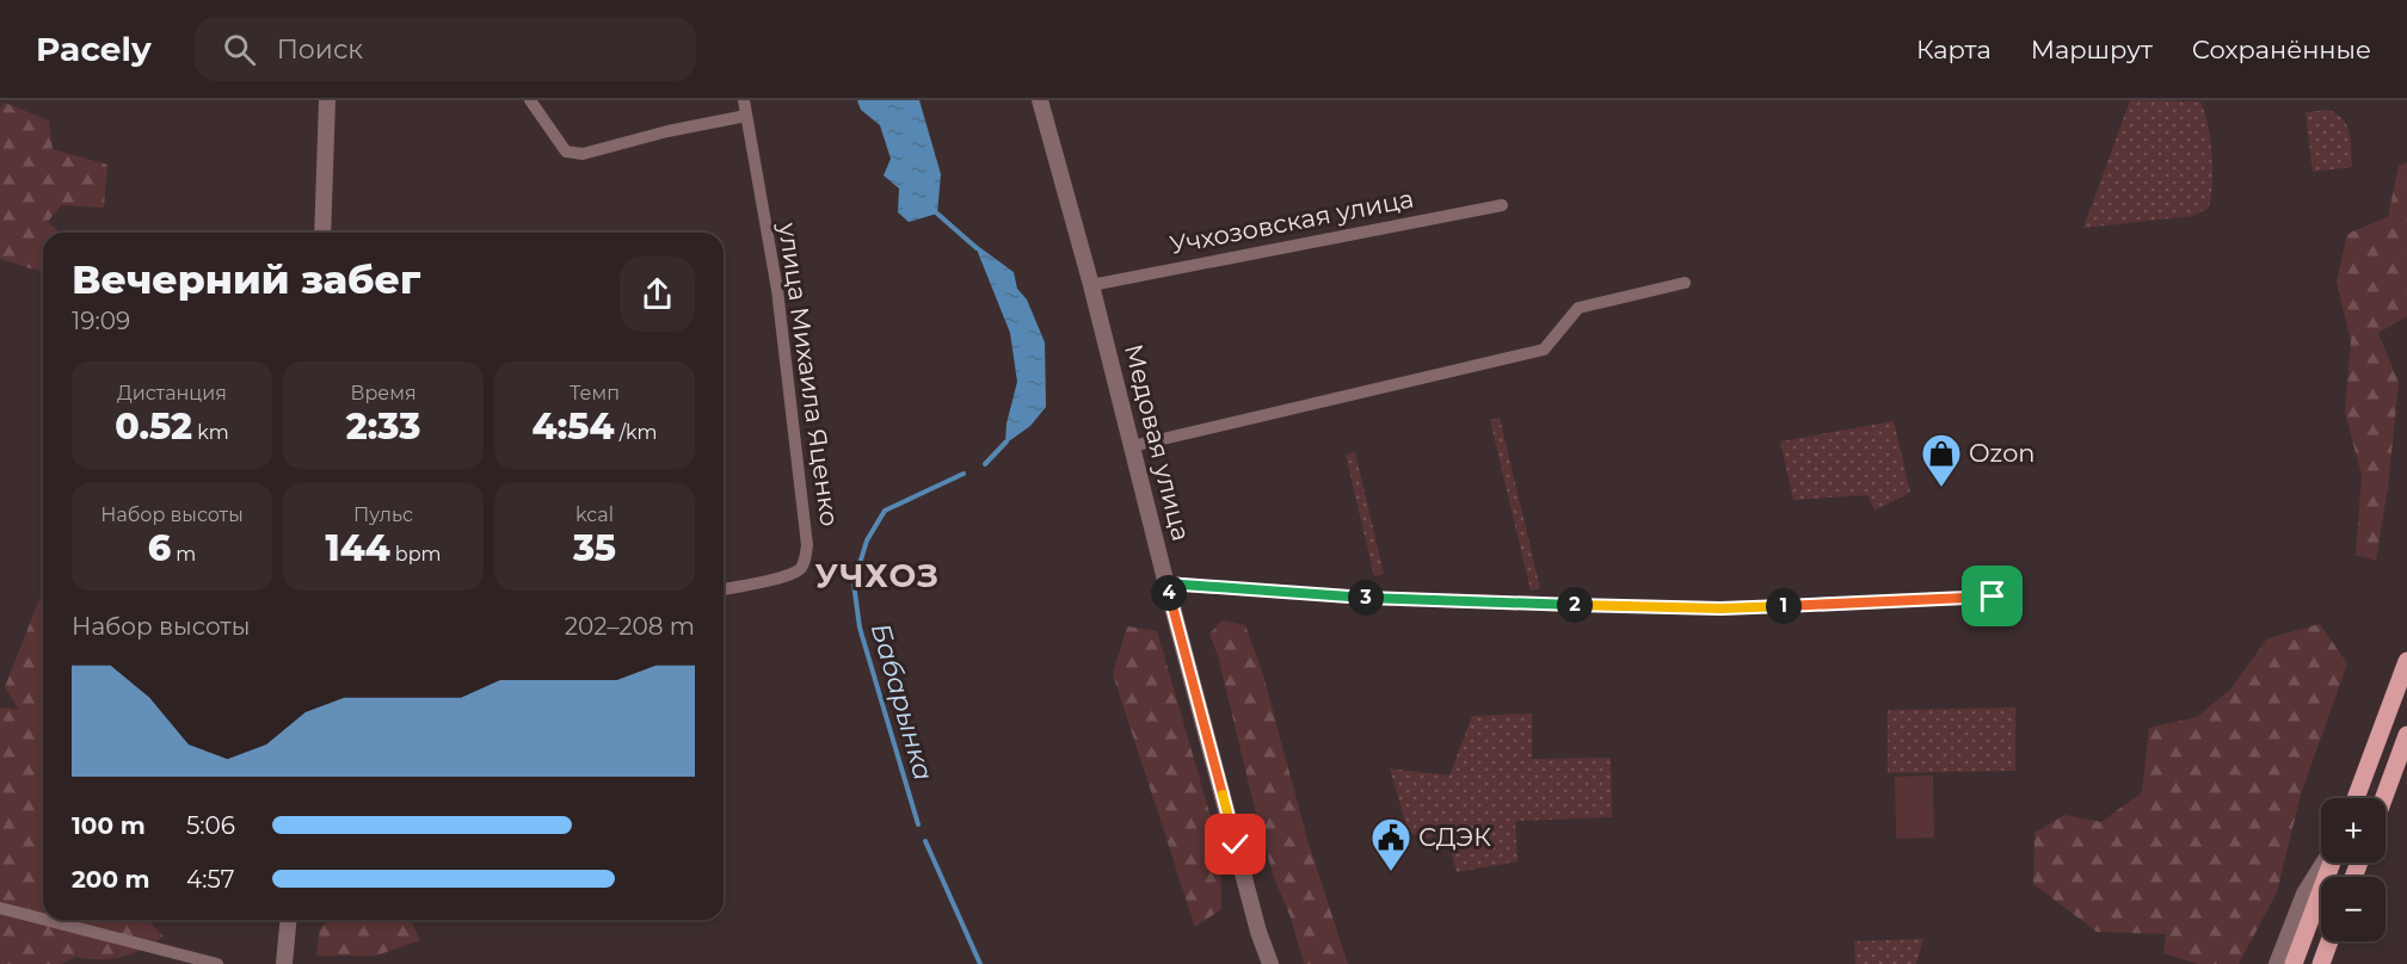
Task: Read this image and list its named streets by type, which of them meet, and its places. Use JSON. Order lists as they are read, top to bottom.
{
  "streets": {
    "street": ["Учхозовская улица", "улица Михаила Яценко", "Медовая улица"]
  },
  "crossings": [
    ["Учхозовская улица", "Медовая улица"]
  ],
  "districts": ["УЧХОЗ"],
  "water": ["Бабарынка"],
  "places": {
    "shop": ["Ozon"],
    "public building": ["СДЭК"]
  },
  "page": {
    "header": "Pacely",
    "search": "Поиск",
    "nav": ["Карта", "Маршрут", "Сохранённые"],
    "heading": ["Вечерний забег", "19:09"],
    "stats": [
      ["Дистанция", "0.52 km"],
      ["Время", "2:33"],
      ["Темп", "4:54 /km"],
      ["Набор высоты", "6 m"],
      ["Пульс", "144 bpm"],
      ["kcal", "35"]
    ],
    "pins": [
      "4",
      "3",
      "2",
      "1"
    ],
    "chart": ["Набор высоты", "202–208 m"],
    "map_buttons": ["+", "−"],
    "list": [
      {
        "name": "100 m",
        "note": "5:06"
      },
      {
        "name": "200 m",
        "note": "4:57"
      }
    ]
  }
}
